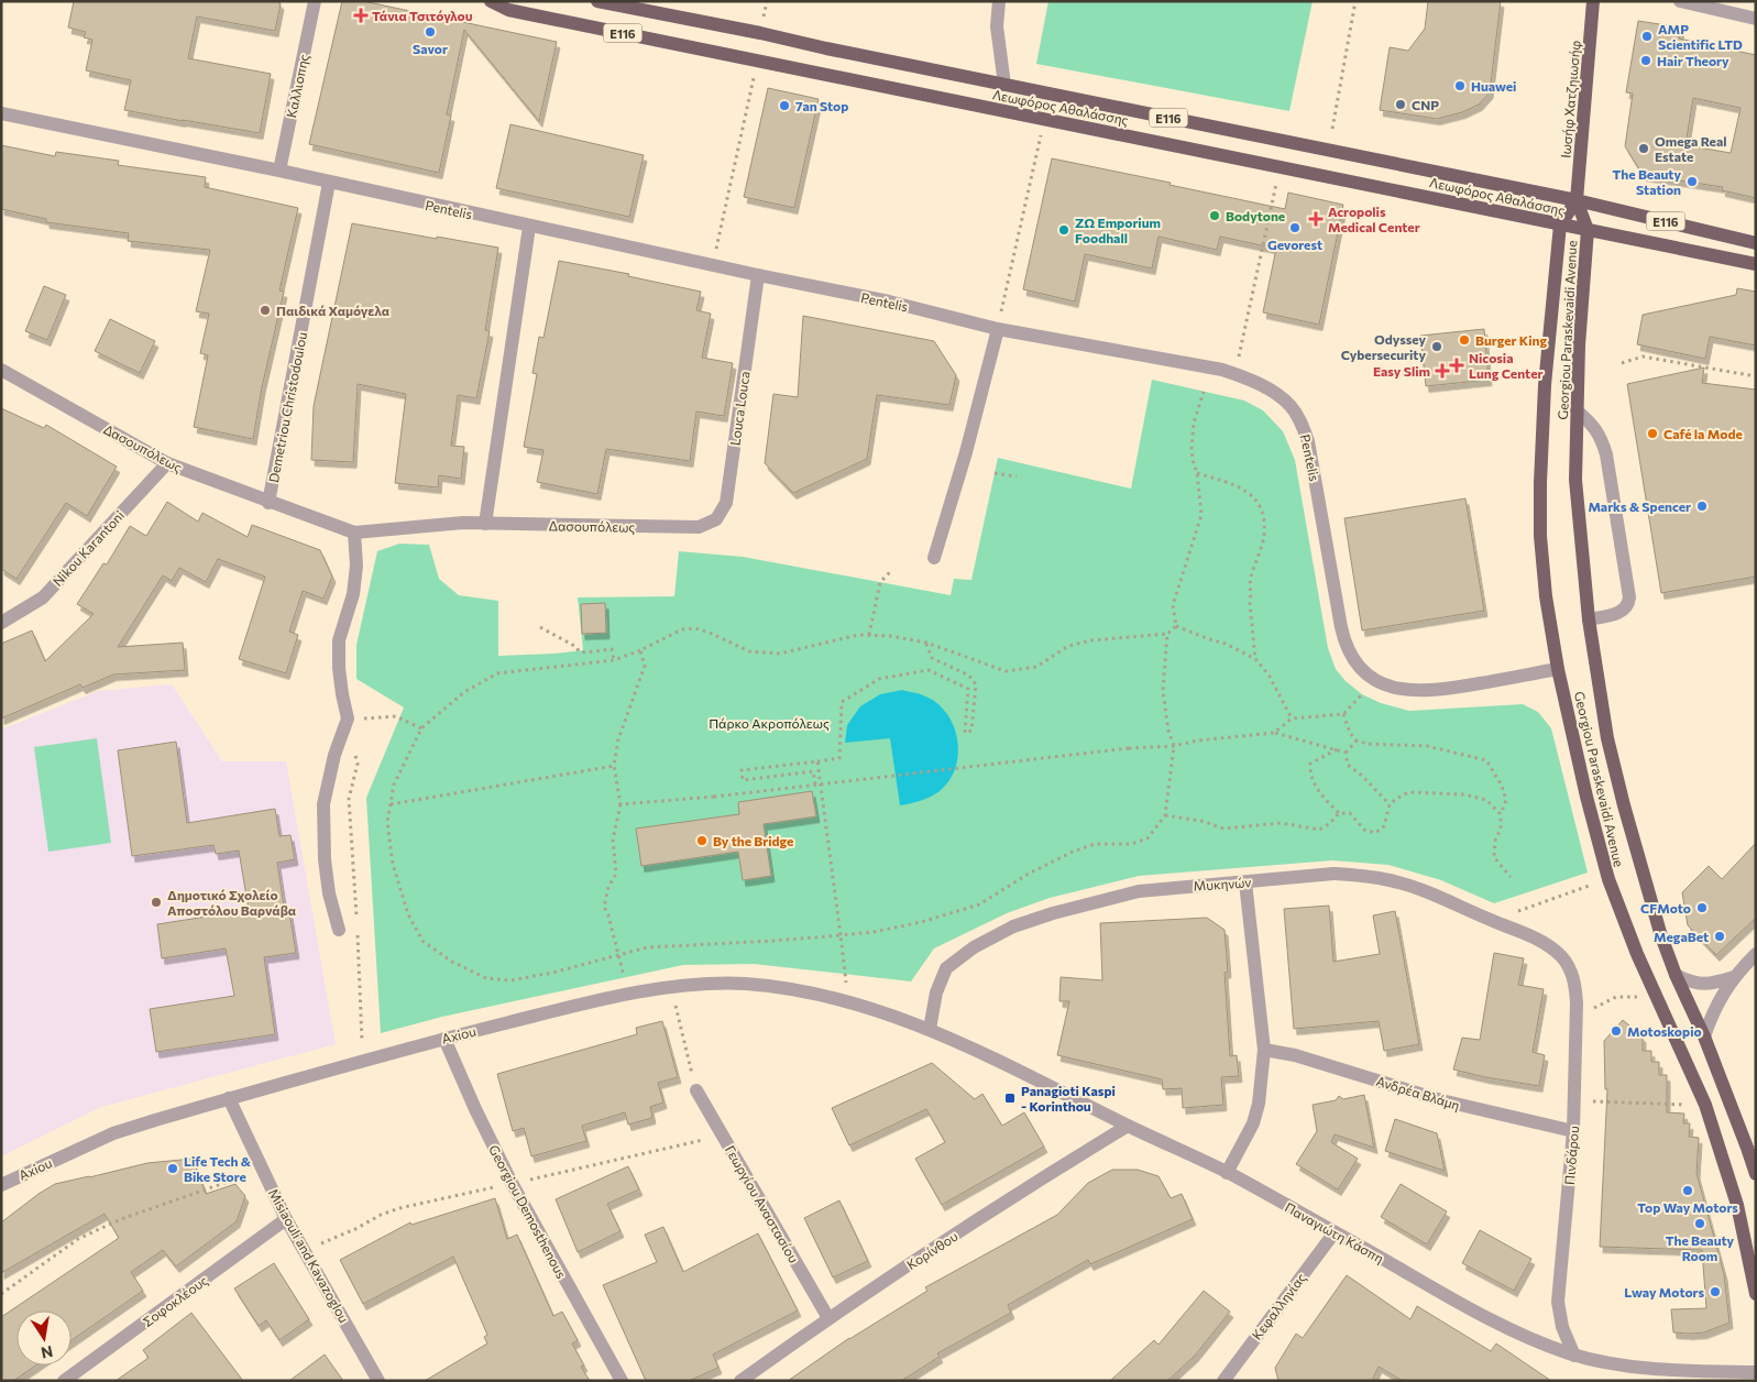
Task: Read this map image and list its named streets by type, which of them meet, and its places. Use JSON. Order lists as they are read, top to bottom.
{
  "streets": {
    "main road": [
      "E116",
      "Ιωσήφ Χατζηιωσήφ",
      "Λεωφόρος Αθαλάσσης",
      "Georgiou Paraskevaidi Avenue"
    ],
    "street": [
      "Καλλιοπης",
      "Pentelis",
      "Demetriou Christodoulou",
      "Louca Louca",
      "Δασουπόλεως",
      "Nikou Karantoni",
      "Μυκηνών",
      "Axiou",
      "Ανδρέα Βλάμη",
      "Πινδάρου",
      "Γεωργίου Αναστασίου",
      "Georgiou Demosthenous",
      "Παναγιώτη Κάσπη",
      "Κορίνθου",
      "Misiaouli and Kavazoglou",
      "Σοφοκλέους",
      "Κεφαλληνίας"
    ]
  },
  "crossings": [
    ["Καλλιοπης", "Pentelis"],
    ["Ιωσήφ Χατζηιωσήφ", "Λεωφόρος Αθαλάσσης"],
    ["Ιωσήφ Χατζηιωσήφ", "Georgiou Paraskevaidi Avenue"],
    ["Λεωφόρος Αθαλάσσης", "Georgiou Paraskevaidi Avenue"],
    ["Pentelis", "Georgiou Paraskevaidi Avenue"],
    ["Pentelis", "Demetriou Christodoulou"],
    ["Pentelis", "Louca Louca"],
    ["Demetriou Christodoulou", "Δασουπόλεως"],
    ["Louca Louca", "Δασουπόλεως"],
    ["Δασουπόλεως", "Nikou Karantoni"],
    ["Μυκηνών", "Axiou"],
    ["Μυκηνών", "Πινδάρου"],
    ["Μυκηνών", "Παναγιώτη Κάσπη"],
    ["Axiou", "Georgiou Demosthenous"],
    ["Axiou", "Παναγιώτη Κάσπη"],
    ["Axiou", "Misiaouli and Kavazoglou"],
    ["Ανδρέα Βλάμη", "Πινδάρου"],
    ["Πινδάρου", "Παναγιώτη Κάσπη"],
    ["Γεωργίου Αναστασίου", "Κορίνθου"],
    ["Παναγιώτη Κάσπη", "Κορίνθου"],
    ["Παναγιώτη Κάσπη", "Κεφαλληνίας"],
    ["Misiaouli and Kavazoglou", "Σοφοκλέους"]
  ],
  "parks": ["Πάρκο Ακροπόλεως"],
  "places": {
    "health": [
      "Τάνια Τσιτόγλου",
      "Acropolis Medical Center",
      "Nicosia Lung Center",
      "Easy Slim"
    ],
    "other": [
      "Savor",
      "AMP Scientific LTD",
      "Hair Theory",
      "Huawei",
      "CNP",
      "7an Stop",
      "Omega Real Estate",
      "The Beauty Station",
      "Bodytone",
      "Gevorest",
      "ΖΩ Emporium Foodhall",
      "Παιδικά Χαμόγελα",
      "Burger King",
      "Odyssey Cybersecurity",
      "Café la Mode",
      "Marks & Spencer",
      "By the Bridge",
      "Δημοτικό Σχολείο Αποστόλου Βαρνάβα",
      "CFMoto",
      "MegaBet",
      "Motoskopio",
      "Life Tech & Bike Store",
      "Top Way Motors",
      "The Beauty Room",
      "Lway Motors"
    ],
    "transit": ["Panagioti Kaspi - Korinthou"]
  },
  "north": "bottom"
}
